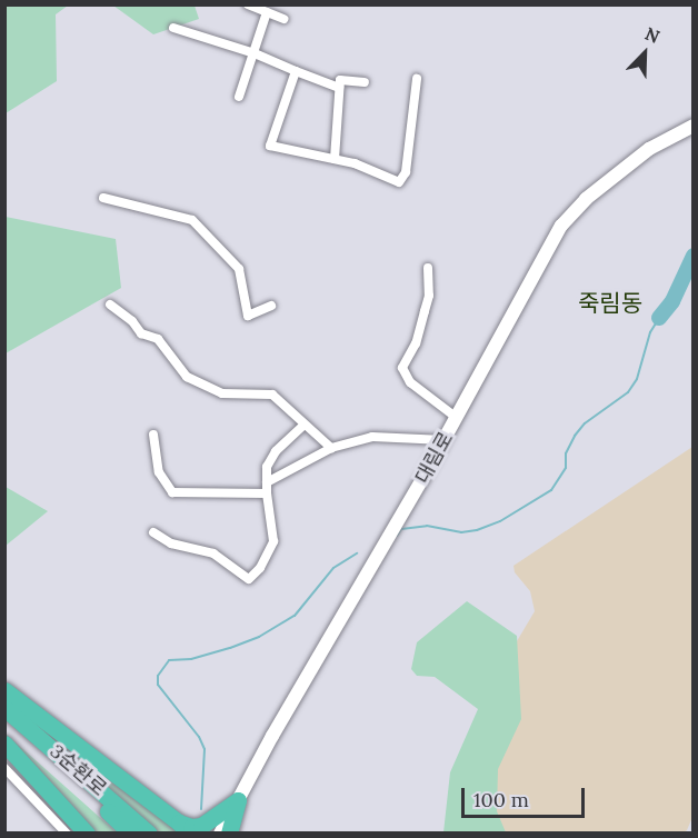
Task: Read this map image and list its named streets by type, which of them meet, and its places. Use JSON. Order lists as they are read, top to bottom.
{
  "streets": {
    "highway": ["3순환로"],
    "street": ["대림로"]
  },
  "districts": ["죽림동"],
  "scale_bar": "100 m",
  "north": "top right"
}
